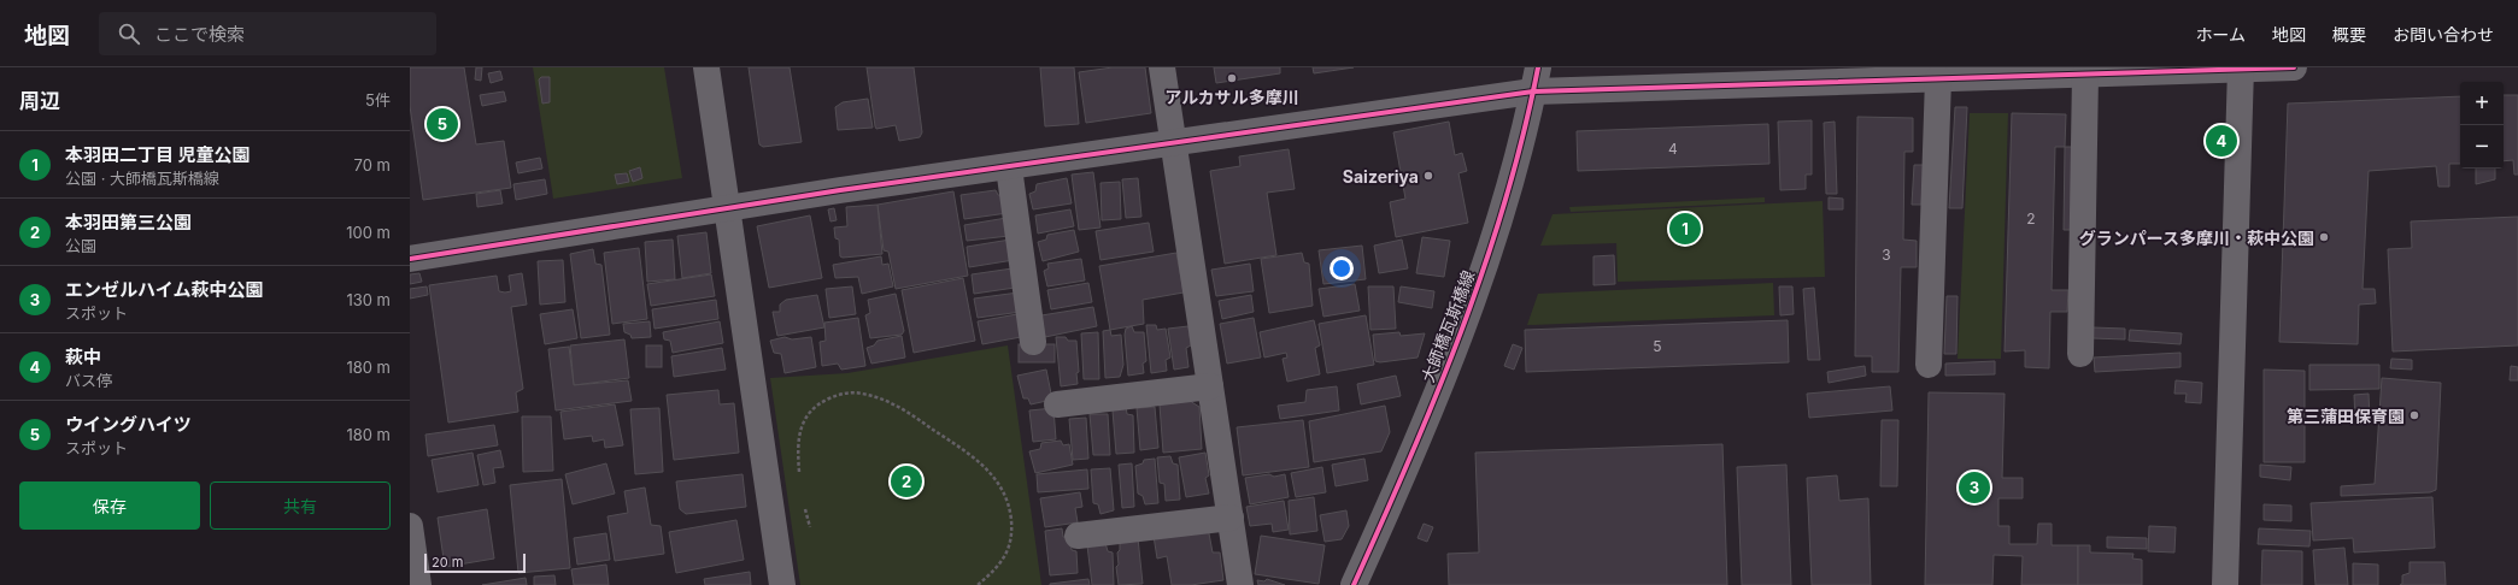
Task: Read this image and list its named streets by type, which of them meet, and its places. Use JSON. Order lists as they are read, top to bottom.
{
  "streets": {
    "street": ["大師橋瓦斯橋線"]
  },
  "places": [
    "アルカサル多摩川",
    "Saizeriya",
    "グランパース多摩川・萩中公園",
    "第三蒲田保育園"
  ],
  "house_numbers": [
    "4",
    "2",
    "3",
    "5"
  ],
  "scale_bar": "20 m",
  "page": {
    "header": "地図",
    "search": "ここで検索",
    "nav": [
      "ホーム",
      "地図",
      "概要",
      "お問い合わせ"
    ],
    "heading": ["周辺", "5件"],
    "map_buttons": ["+", "−"],
    "pins": [
      "5",
      "4",
      "1",
      "2",
      "3"
    ],
    "list": [
      {
        "mark": "1",
        "name": "本羽田二丁目 児童公園",
        "note": "公園 · 大師橋瓦斯橋線",
        "value": "70 m"
      },
      {
        "mark": "2",
        "name": "本羽田第三公園",
        "note": "公園",
        "value": "100 m"
      },
      {
        "mark": "3",
        "name": "エンゼルハイム萩中公園",
        "note": "スポット",
        "value": "130 m"
      },
      {
        "mark": "4",
        "name": "萩中",
        "note": "バス停",
        "value": "180 m"
      },
      {
        "mark": "5",
        "name": "ウイングハイツ",
        "note": "スポット",
        "value": "180 m"
      }
    ],
    "buttons": ["保存", "共有"],
    "scale": "20 m"
  }
}
